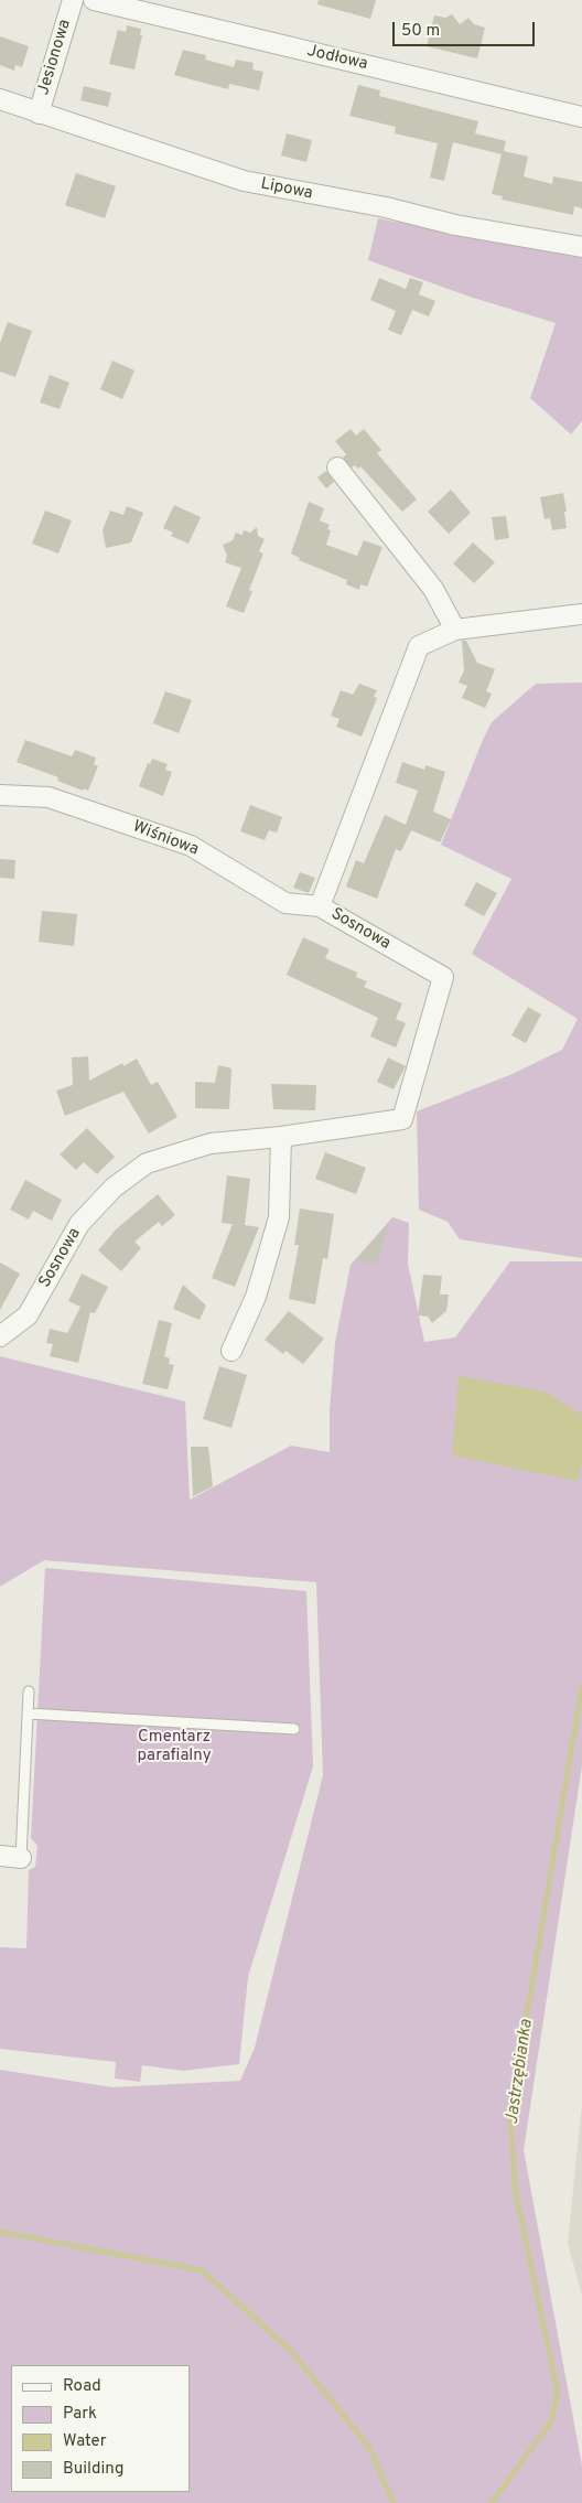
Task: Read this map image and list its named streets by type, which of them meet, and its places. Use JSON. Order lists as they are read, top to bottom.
{
  "streets": {
    "street": [
      "Jesionowa",
      "Jodłowa",
      "Lipowa",
      "Wiśniowa",
      "Sosnowa"
    ]
  },
  "crossings": [
    ["Jesionowa", "Lipowa"],
    ["Wiśniowa", "Sosnowa"]
  ],
  "water": ["Jastrzębianka"],
  "parks": ["Cmentarz parafialny"],
  "legend": [
    "Road",
    "Park",
    "Water",
    "Building"
  ],
  "scale_bar": "50 m"
}
